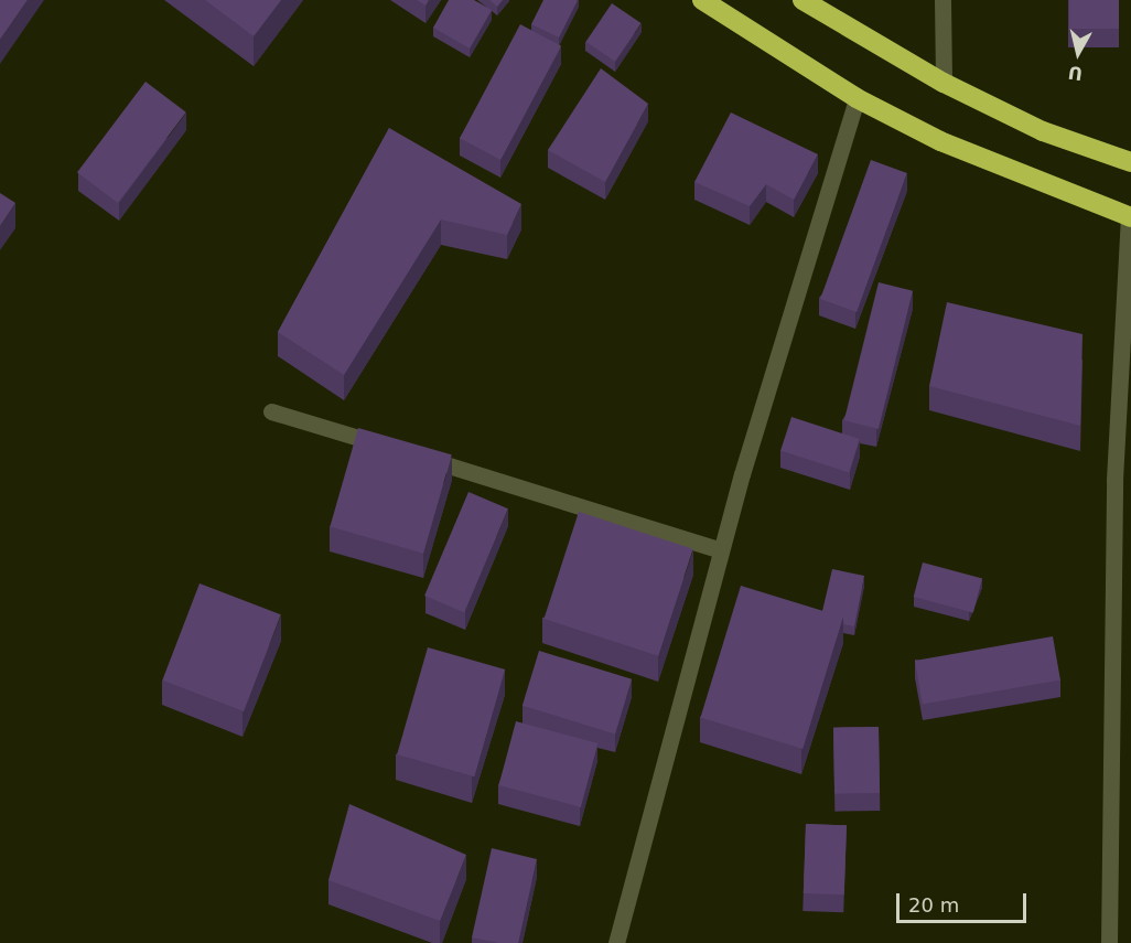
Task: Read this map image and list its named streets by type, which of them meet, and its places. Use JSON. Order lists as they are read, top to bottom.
{
  "scale_bar": "20 m",
  "north": "bottom"
}
